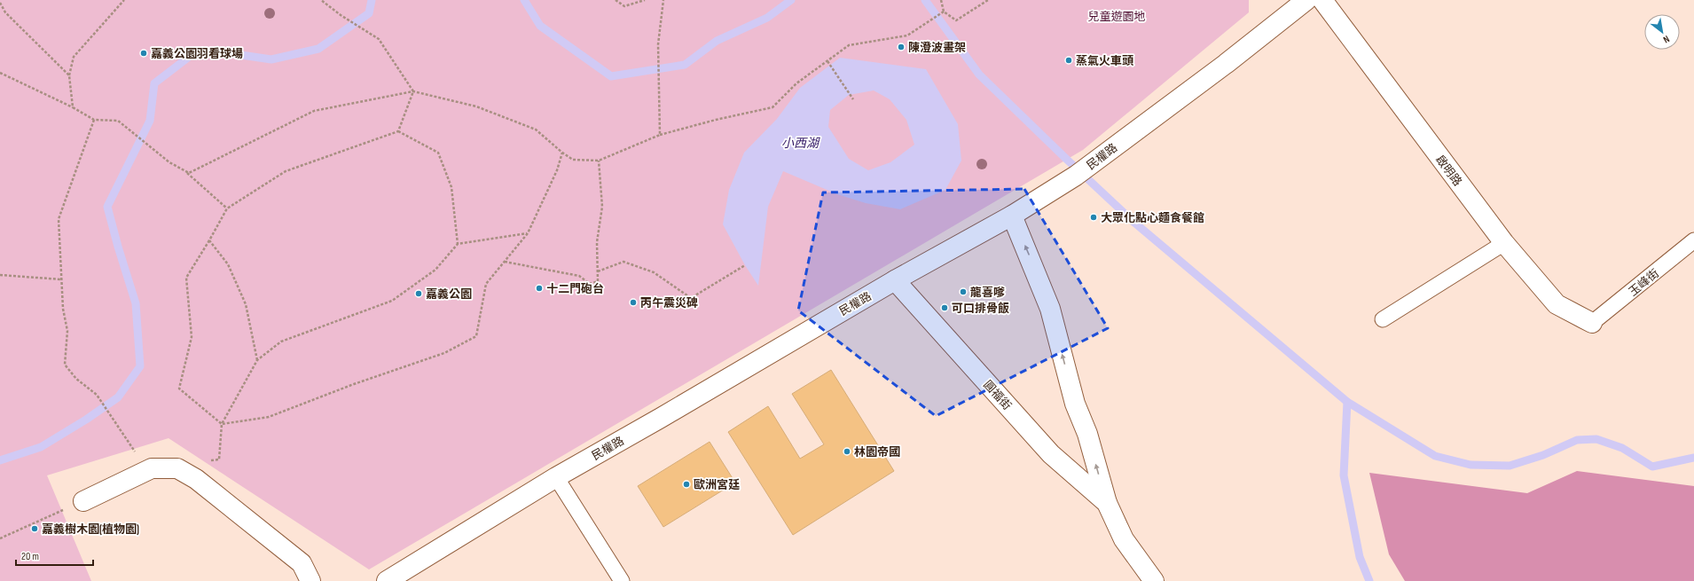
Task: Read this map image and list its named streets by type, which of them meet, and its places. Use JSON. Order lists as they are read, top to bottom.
{
  "streets": {
    "street": ["民權路", "啟明路", "圓福街"],
    "lane": ["玉峰街"]
  },
  "crossings": [
    ["民權路", "圓福街"],
    ["啟明路", "玉峰街"]
  ],
  "water": ["小西湖"],
  "parks": ["兒童遊園地"],
  "places": [
    "陳澄波畫架",
    "嘉義公園羽看球場",
    "蒸氣火車頭",
    "大眾化點心麵食餐館",
    "十二門砲台",
    "龍喜嗲",
    "嘉義公園",
    "丙午震災碑",
    "可口排骨飯",
    "林園帝國",
    "歐洲宮廷",
    "嘉義樹木園(植物園)"
  ],
  "scale_bar": "20 m",
  "north": "bottom right"
}
